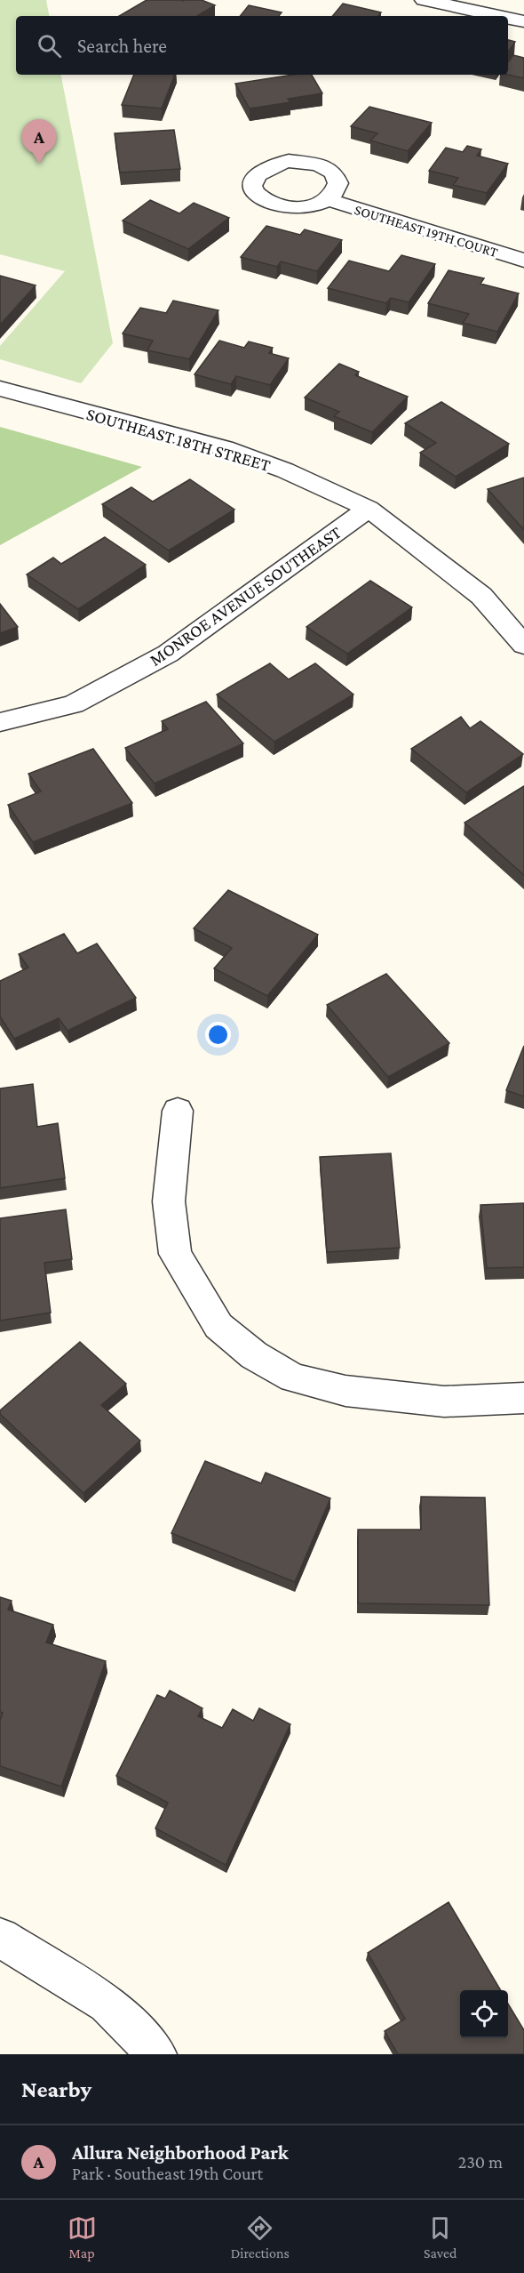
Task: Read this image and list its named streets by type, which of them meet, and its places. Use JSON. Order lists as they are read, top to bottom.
{
  "streets": {
    "street": ["SOUTHEAST 19TH COURT", "SOUTHEAST 18TH STREET", "MONROE AVENUE SOUTHEAST"]
  },
  "crossings": [
    ["SOUTHEAST 18TH STREET", "MONROE AVENUE SOUTHEAST"]
  ],
  "page": {
    "search": "Search here",
    "pins": "A",
    "heading": "Nearby",
    "list": [
      {
        "mark": "A",
        "name": "Allura Neighborhood Park",
        "note": "Park · Southeast 19th Court",
        "value": "230 m"
      }
    ],
    "nav": ["Map", "Directions", "Saved"]
  }
}
